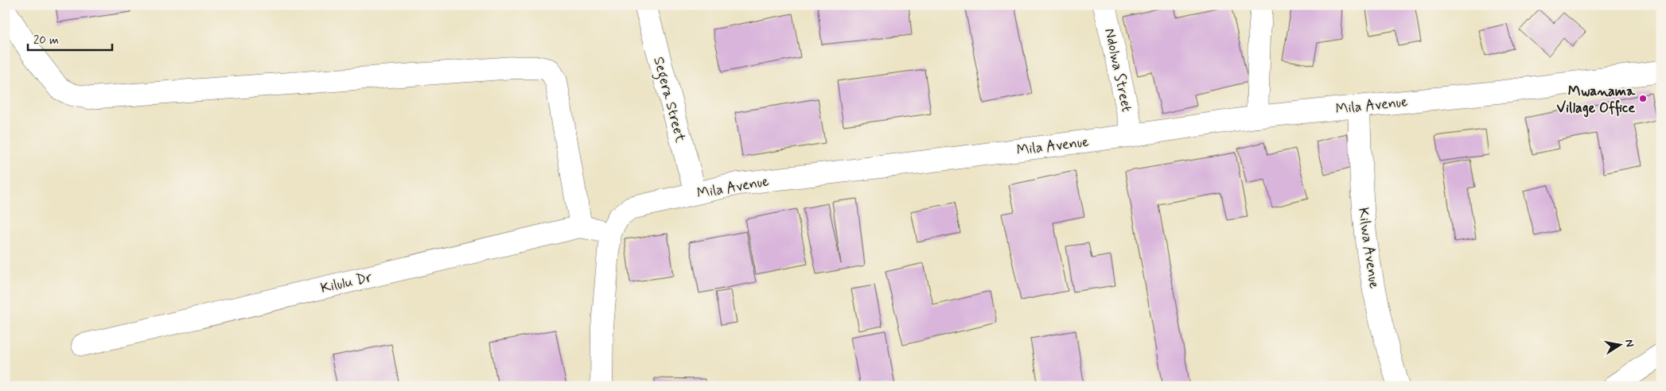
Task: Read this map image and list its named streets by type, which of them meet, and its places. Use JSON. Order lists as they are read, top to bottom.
{
  "streets": {
    "street": [
      "Ndolwa Street",
      "Segera Street",
      "Mila Avenue",
      "Kilwa Avenue",
      "Kilulu Dr"
    ]
  },
  "crossings": [
    ["Ndolwa Street", "Mila Avenue"],
    ["Segera Street", "Mila Avenue"],
    ["Mila Avenue", "Kilwa Avenue"],
    ["Mila Avenue", "Kilulu Dr"]
  ],
  "places": ["Mwanama Village Office"],
  "scale_bar": "20 m",
  "north": "right"
}
